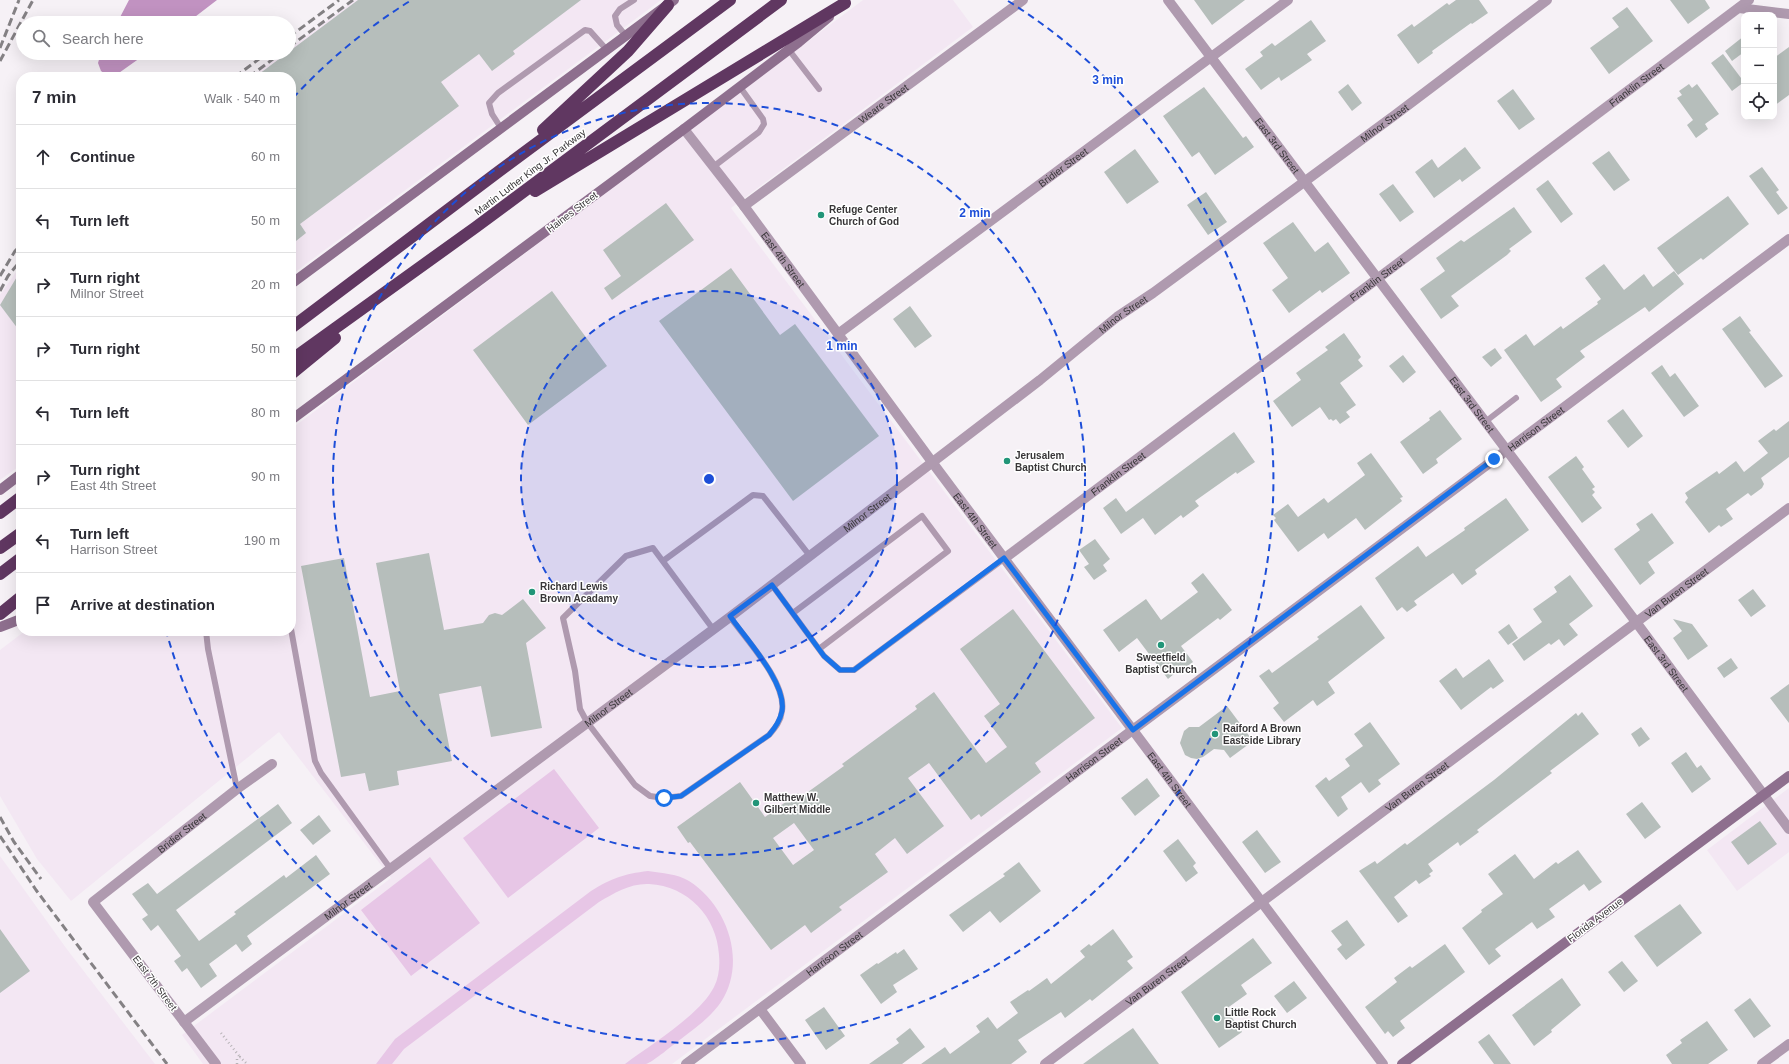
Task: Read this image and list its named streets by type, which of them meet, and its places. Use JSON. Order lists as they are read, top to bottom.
{
  "streets": {
    "highway": ["Martin Luther King Jr. Parkway"],
    "street": [
      "Franklin Street",
      "Weare Street",
      "Milnor Street",
      "East 3rd Street",
      "Bridier Street",
      "Haines Street",
      "East 4th Street",
      "Harrison Street",
      "Van Buren Street",
      "Florida Avenue",
      "East 7th Street"
    ]
  },
  "crossings": [
    ["Franklin Street", "East 3rd Street"],
    ["Franklin Street", "East 4th Street"],
    ["Weare Street", "East 4th Street"],
    ["Milnor Street", "East 3rd Street"],
    ["Milnor Street", "East 4th Street"],
    ["Milnor Street", "East 7th Street"],
    ["East 3rd Street", "Bridier Street"],
    ["East 3rd Street", "Harrison Street"],
    ["East 3rd Street", "Van Buren Street"],
    ["East 3rd Street", "Florida Avenue"],
    ["Bridier Street", "East 4th Street"],
    ["Bridier Street", "East 7th Street"],
    ["Haines Street", "East 4th Street"],
    ["East 4th Street", "Harrison Street"],
    ["East 4th Street", "Van Buren Street"]
  ],
  "places": [
    "Refuge Center Church of God",
    "Jerusalem Baptist Church",
    "Richard Lewis Brown Acadamy",
    "Sweetfield Baptist Church",
    "Raiford A Brown Eastside Library",
    "Matthew W. Gilbert Middle",
    "Little Rock Baptist Church"
  ],
  "page": {
    "map_buttons": ["+", "−"],
    "search": "Search here",
    "heading": ["7 min", "Walk · 540 m"],
    "list": [
      ["Continue", "60 m"],
      ["Turn left", "50 m"],
      ["Turn right", "Milnor Street", "20 m"],
      ["Turn right", "50 m"],
      ["Turn left", "80 m"],
      ["Turn right", "East 4th Street", "90 m"],
      ["Turn left", "Harrison Street", "190 m"],
      "Arrive at destination"
    ]
  },
  "rings": ["3 min", "2 min", "1 min"]
}
